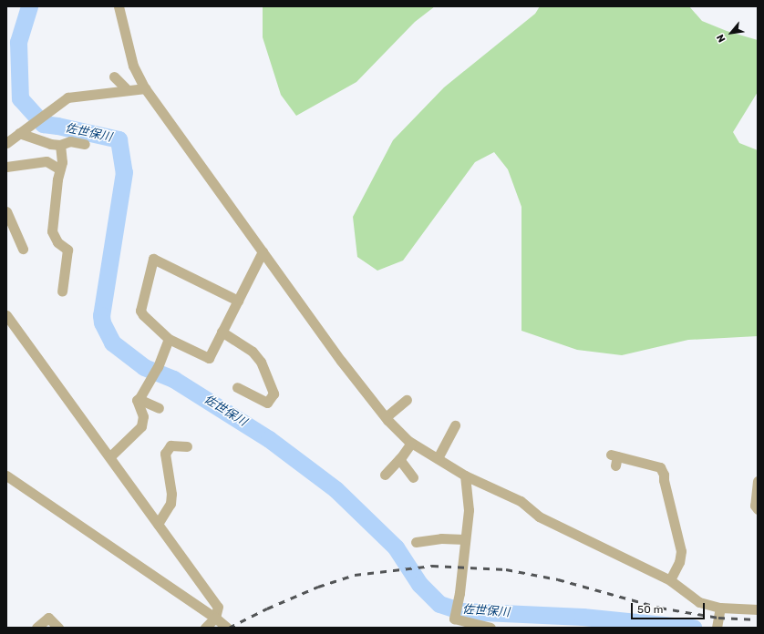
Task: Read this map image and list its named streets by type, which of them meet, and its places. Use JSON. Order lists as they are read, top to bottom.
{
  "water": ["佐世保川"],
  "scale_bar": "50 m",
  "north": "bottom left"
}
